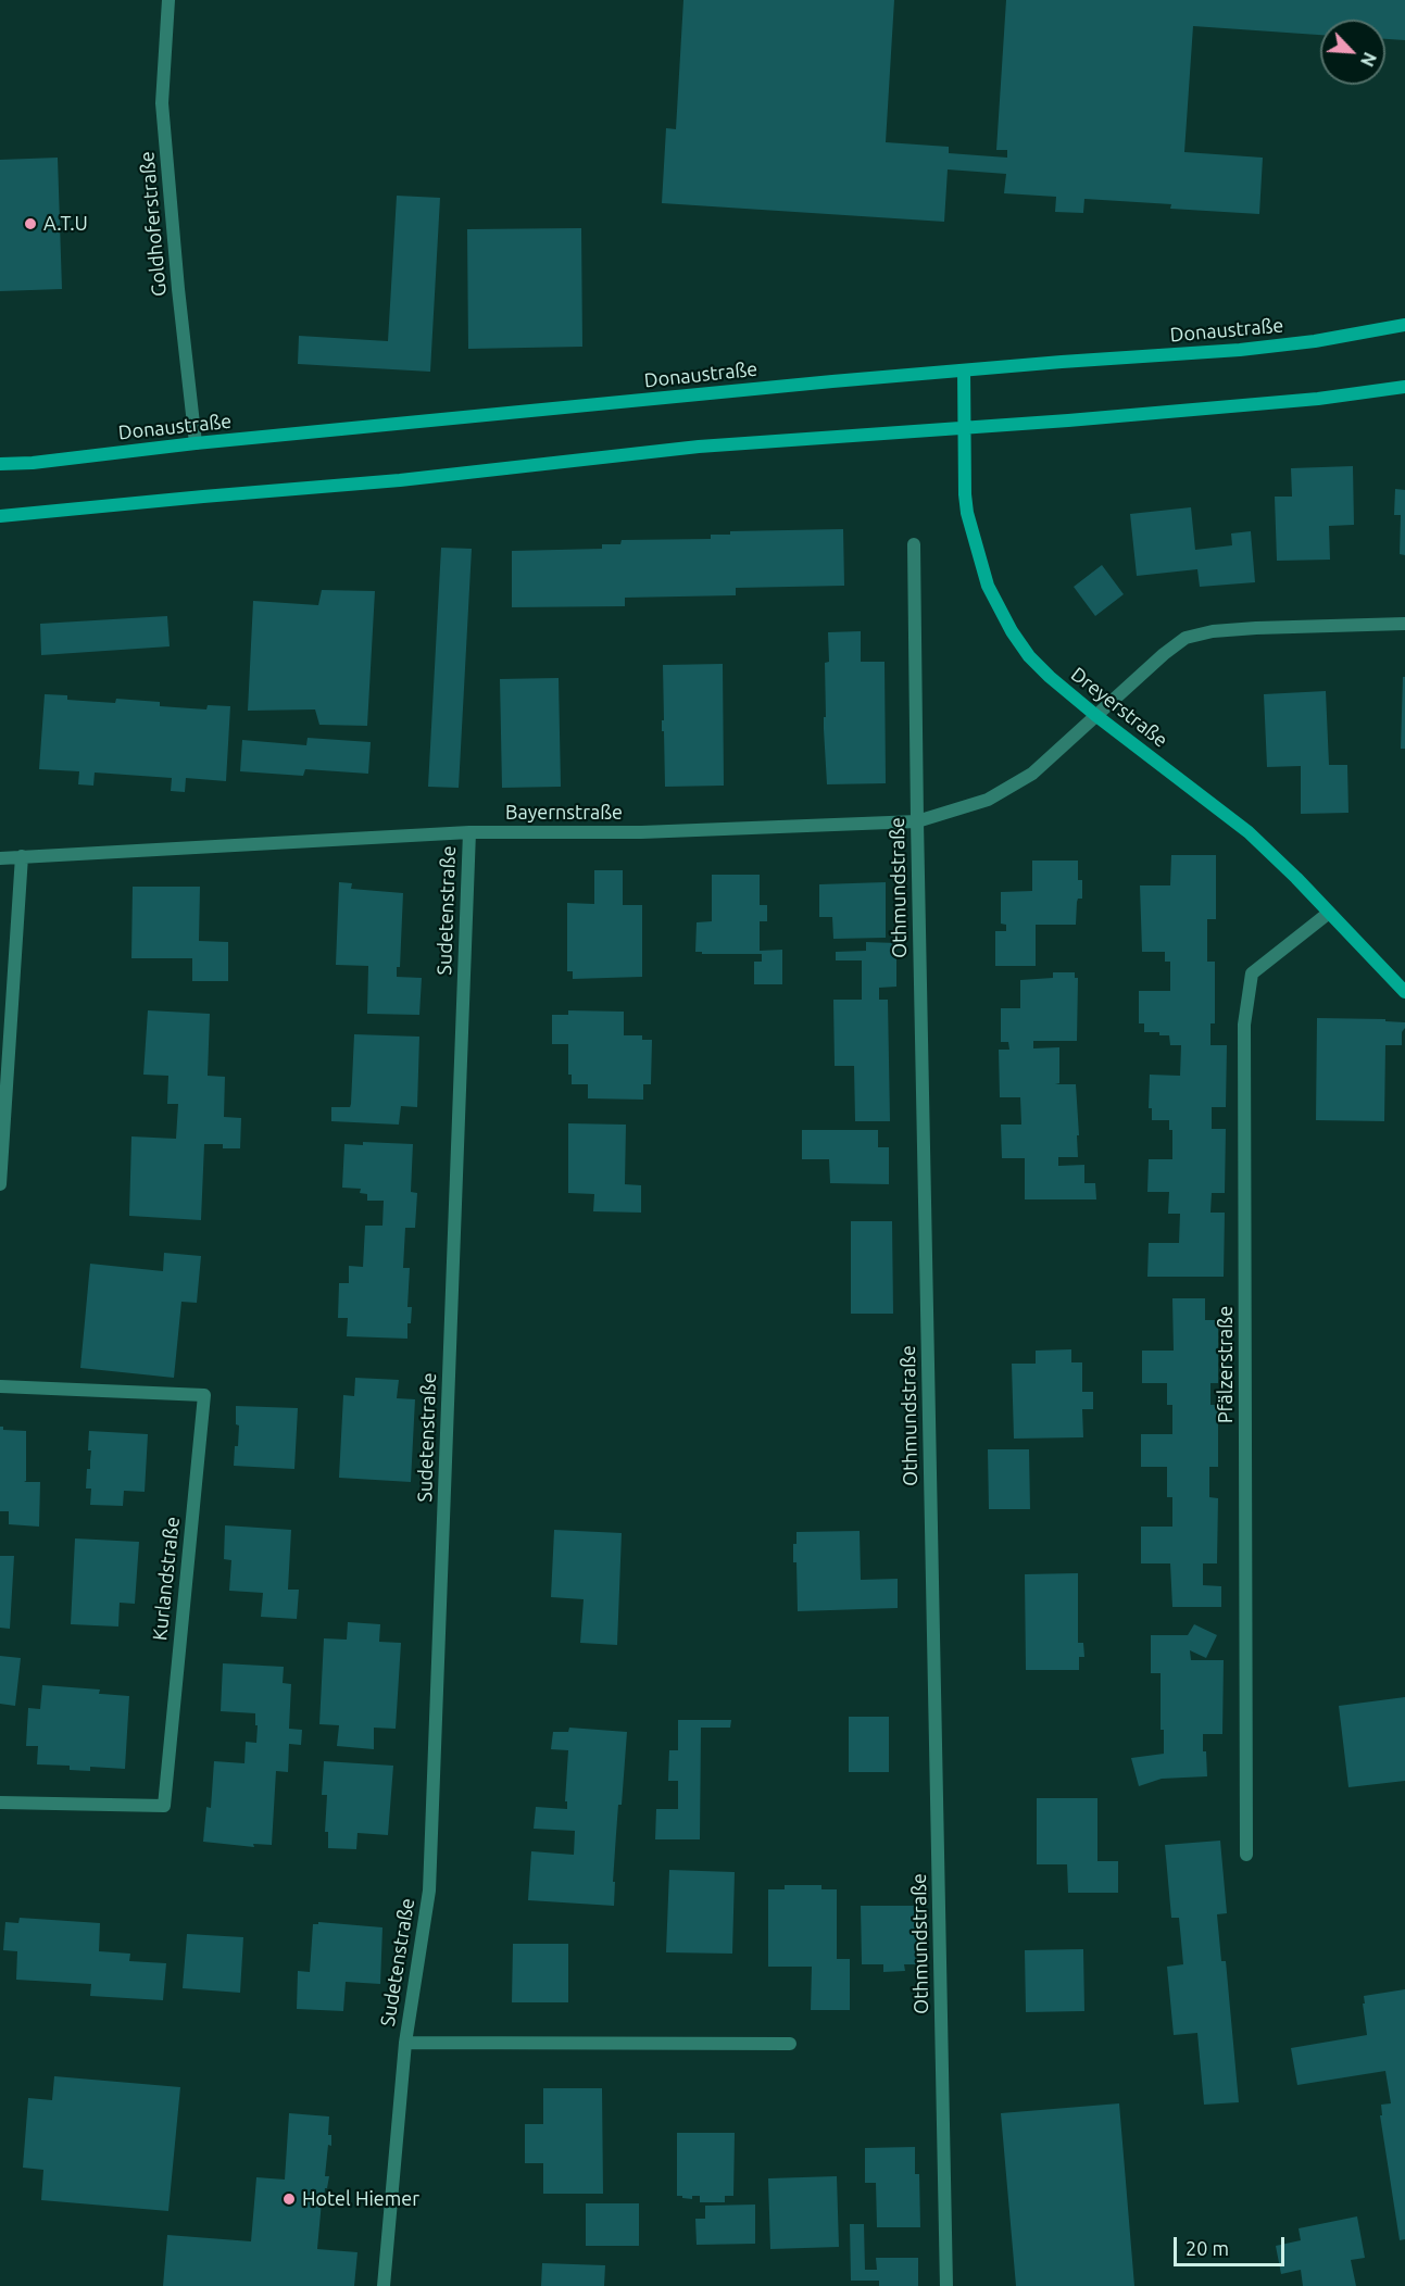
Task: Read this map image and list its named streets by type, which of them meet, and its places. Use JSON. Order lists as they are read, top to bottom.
{
  "streets": {
    "street": [
      "Goldhoferstraße",
      "Donaustraße",
      "Dreyerstraße",
      "Bayernstraße",
      "Othmundstraße",
      "Sudetenstraße",
      "Pfälzerstraße",
      "Kurlandstraße"
    ]
  },
  "crossings": [
    ["Goldhoferstraße", "Donaustraße"],
    ["Donaustraße", "Dreyerstraße"],
    ["Dreyerstraße", "Bayernstraße"],
    ["Dreyerstraße", "Pfälzerstraße"],
    ["Bayernstraße", "Othmundstraße"],
    ["Bayernstraße", "Sudetenstraße"]
  ],
  "places": ["A.T.U", "Hotel Hiemer"],
  "scale_bar": "20 m",
  "north": "bottom right"
}
